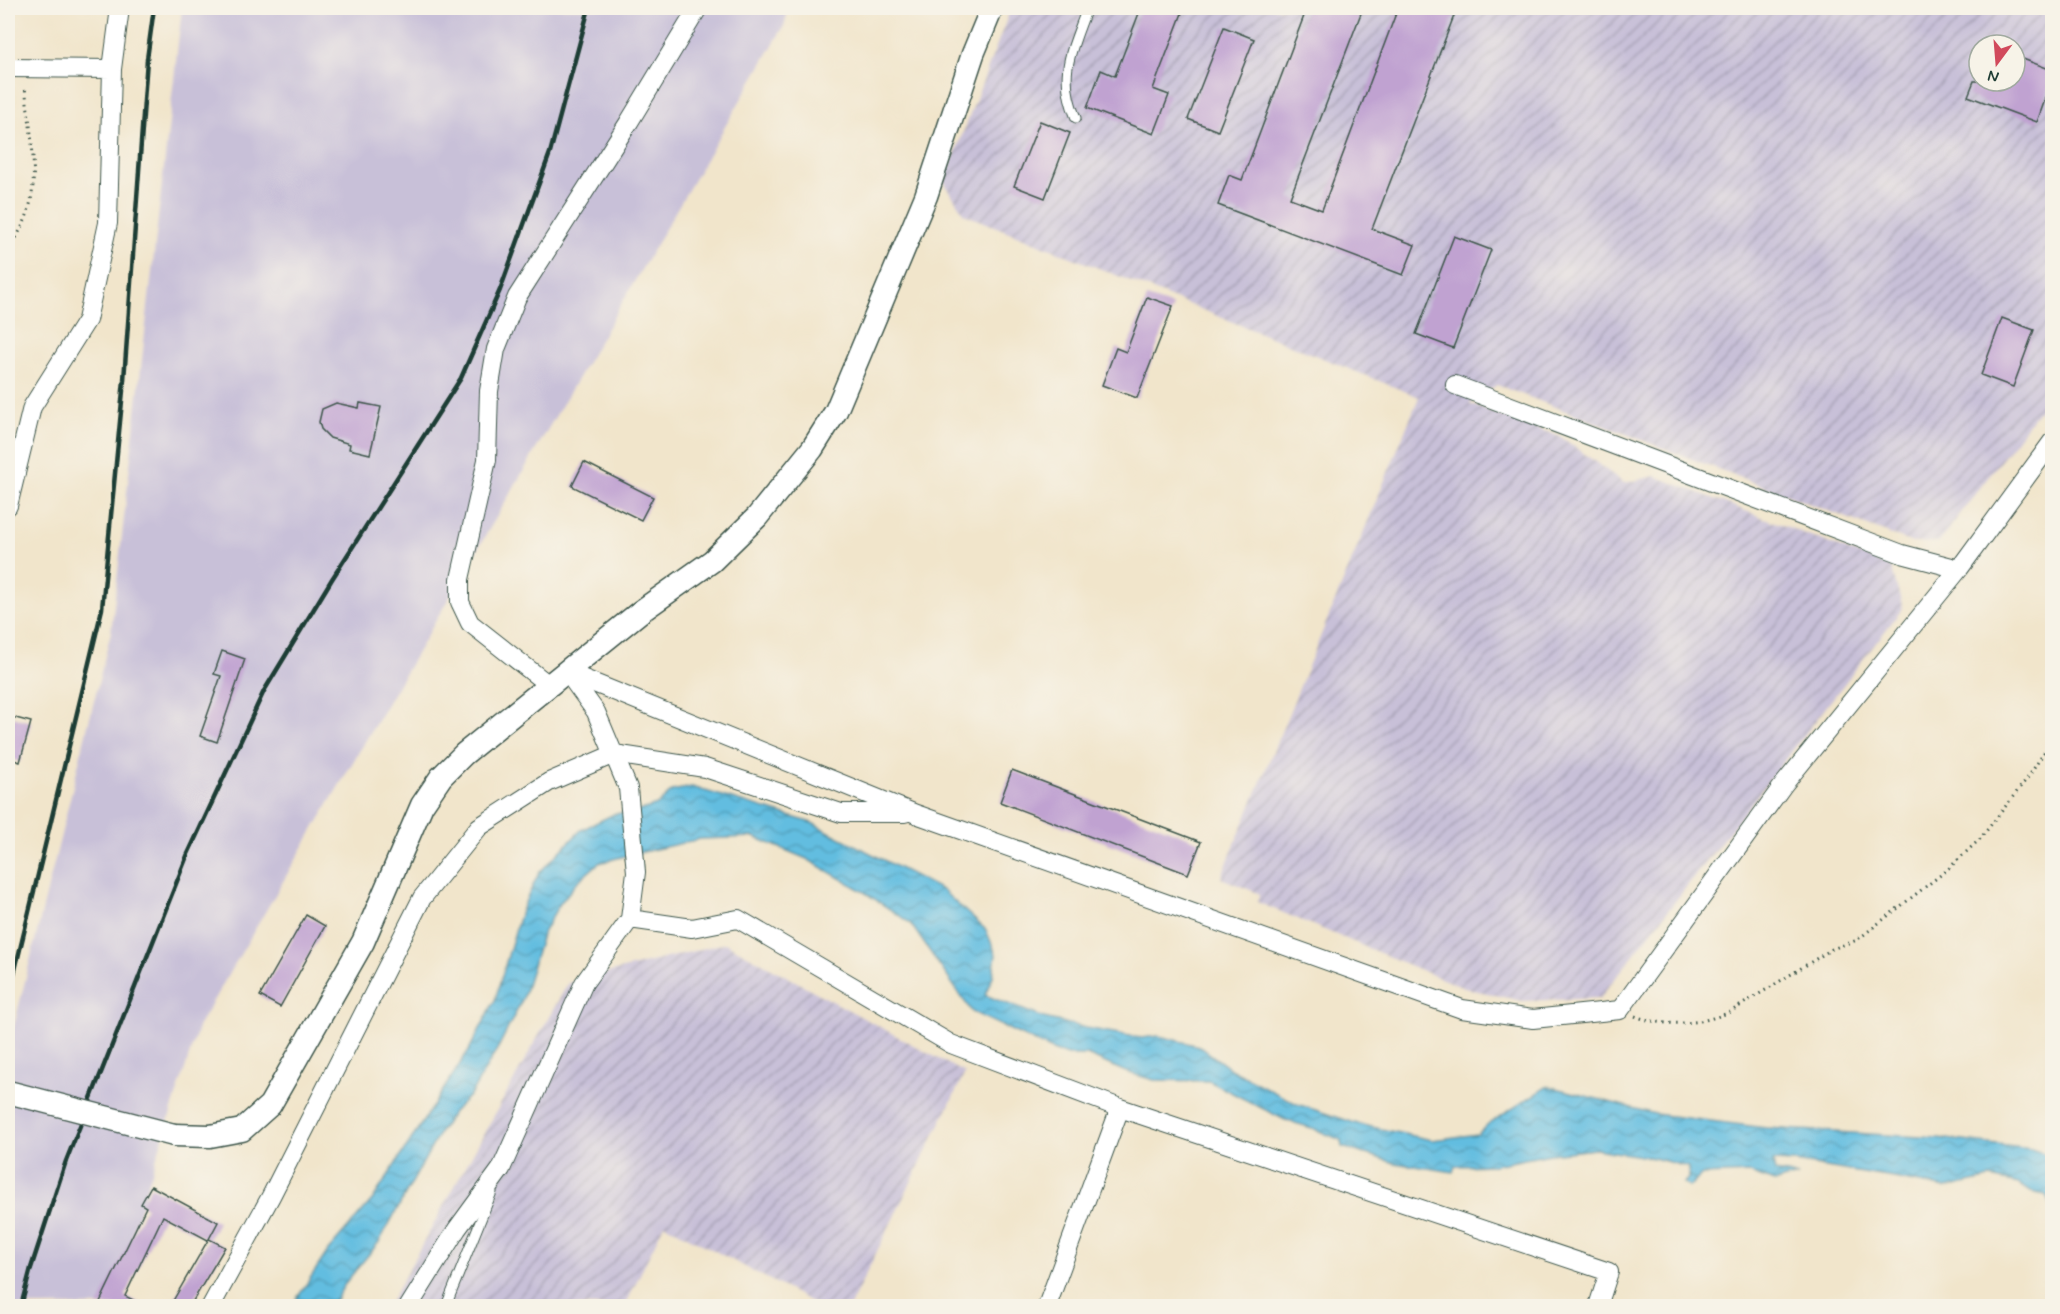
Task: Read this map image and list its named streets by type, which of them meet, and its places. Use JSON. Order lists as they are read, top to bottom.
{
  "north": "bottom"
}
